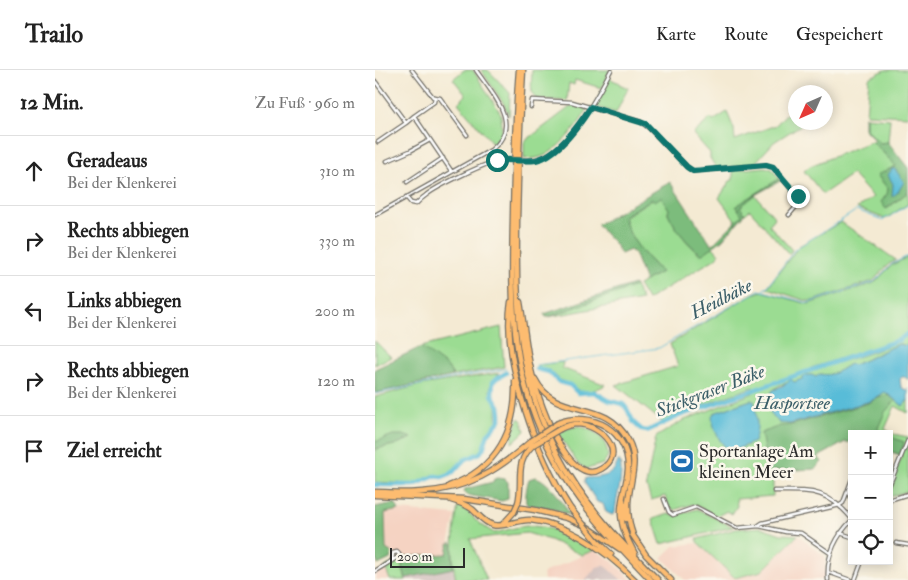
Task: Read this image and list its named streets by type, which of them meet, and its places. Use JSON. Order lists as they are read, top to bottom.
{
  "water": ["Heidbäke", "Stickgraser Bäke", "Hasportsee"],
  "places": {
    "sports": ["Sportanlage Am kleinen Meer"]
  },
  "scale_bar": "200 m",
  "north": "bottom left",
  "page": {
    "header": "Trailo",
    "nav": ["Karte", "Route", "Gespeichert"],
    "heading": ["12 Min.", "Zu Fuß · 960 m"],
    "list": [
      ["Geradeaus", "Bei der Klenkerei", "310 m"],
      ["Rechts abbiegen", "Bei der Klenkerei", "330 m"],
      ["Links abbiegen", "Bei der Klenkerei", "200 m"],
      ["Rechts abbiegen", "Bei der Klenkerei", "120 m"],
      "Ziel erreicht"
    ],
    "map_buttons": ["+", "−"],
    "scale": "200 m"
  }
}
